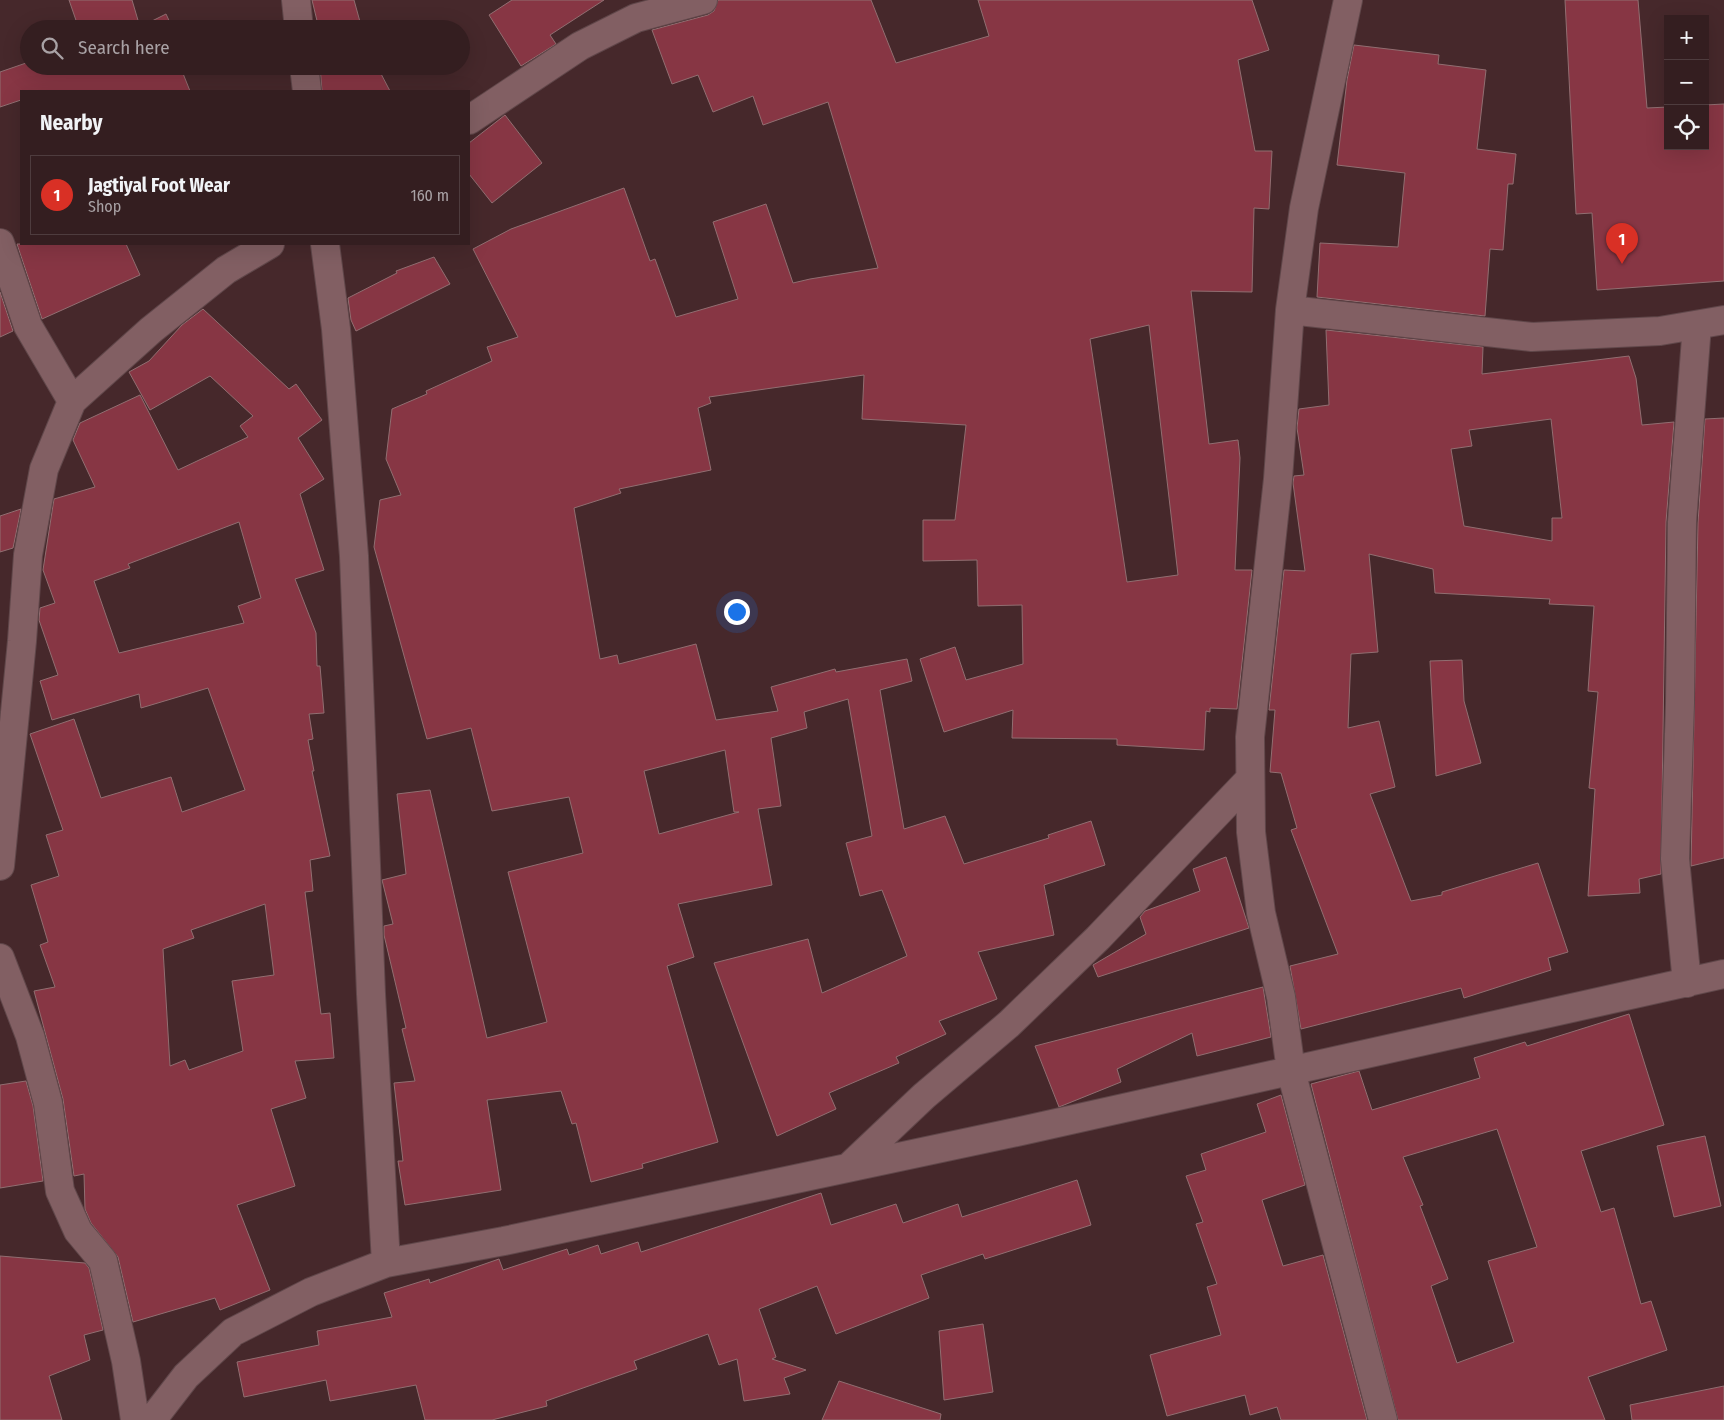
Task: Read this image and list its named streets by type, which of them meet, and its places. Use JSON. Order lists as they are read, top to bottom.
{
  "page": {
    "map_buttons": ["+", "−"],
    "search": "Search here",
    "heading": "Nearby",
    "list": [
      {
        "mark": "1",
        "name": "Jagtiyal Foot Wear",
        "note": "Shop",
        "value": "160 m"
      }
    ],
    "pins": "1"
  }
}
